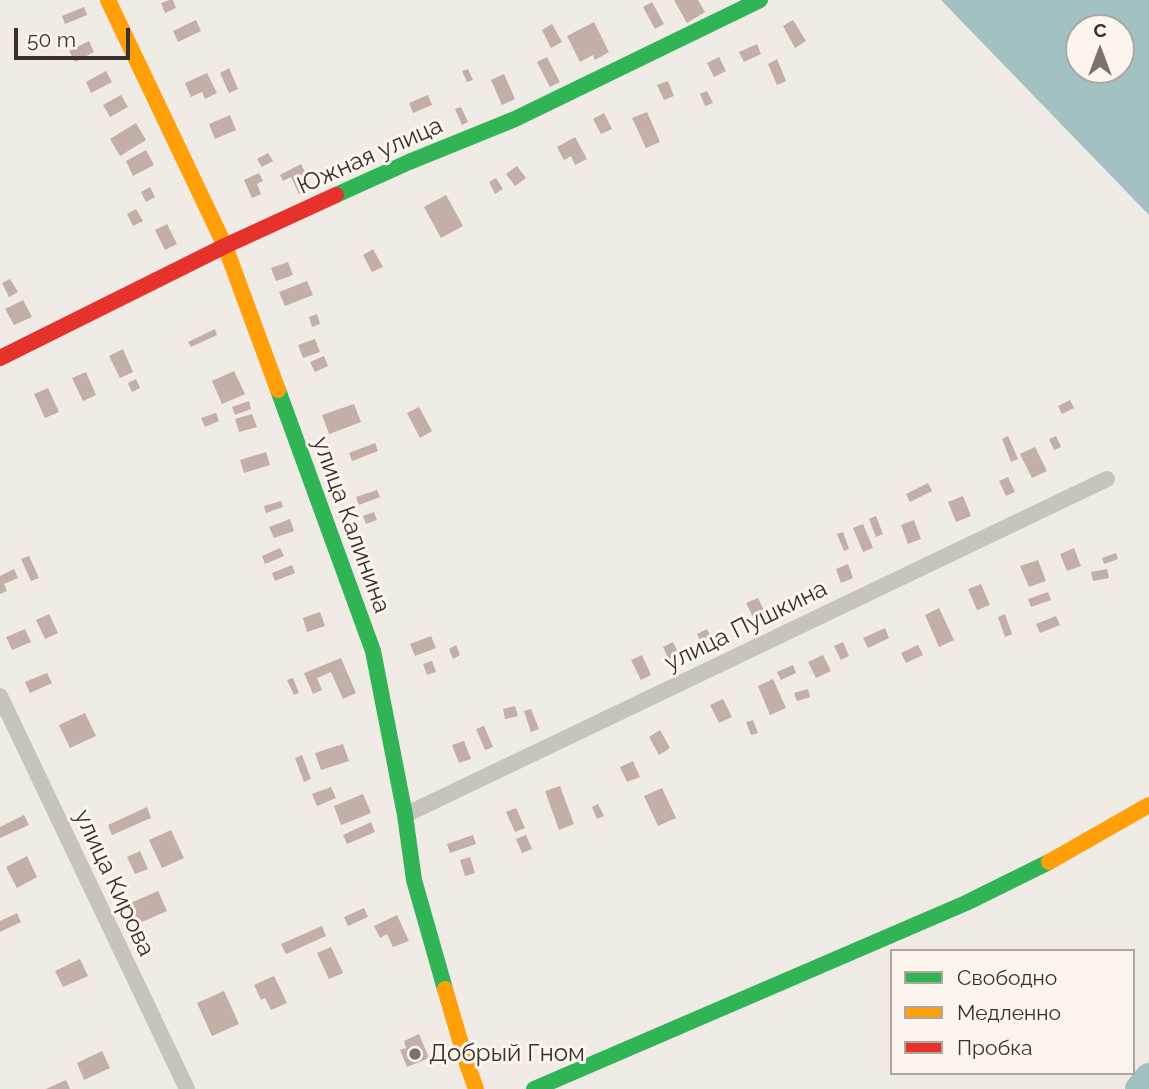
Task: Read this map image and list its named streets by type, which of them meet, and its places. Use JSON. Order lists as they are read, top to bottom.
{
  "streets": {
    "street": [
      "Южная улица",
      "улица Калинина",
      "улица Пушкина",
      "улица Кирова"
    ]
  },
  "crossings": [
    ["Южная улица", "улица Калинина"],
    ["улица Калинина", "улица Пушкина"]
  ],
  "places": ["Добрый Гном"],
  "legend": ["Свободно", "Медленно", "Пробка"],
  "scale_bar": "50 m",
  "north": "top"
}
